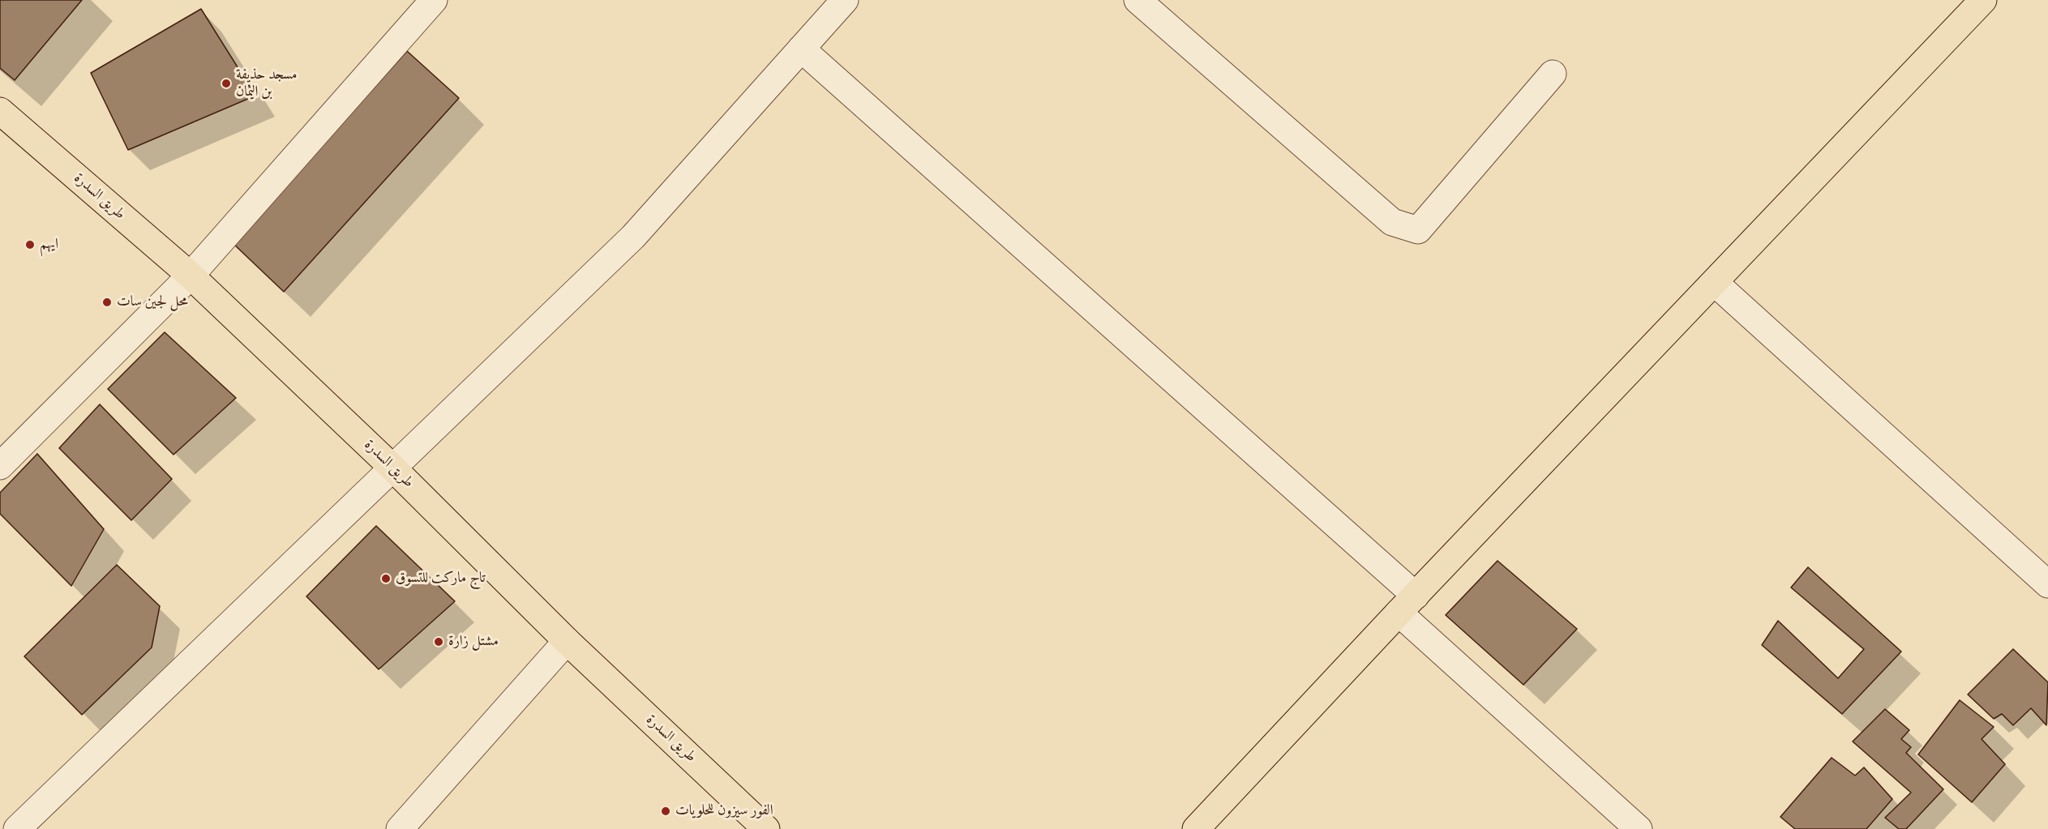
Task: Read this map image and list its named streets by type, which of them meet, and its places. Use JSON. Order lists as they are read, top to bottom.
{
  "streets": {
    "main road": ["طريق السدرة"]
  },
  "places": [
    "مسجد حذيفة بن اليمان",
    "ايهم",
    "محل لجين سات",
    "تاج ماركت للتسوق",
    "مشتل زارة",
    "الفور سيزون للحلويات"
  ]
}
